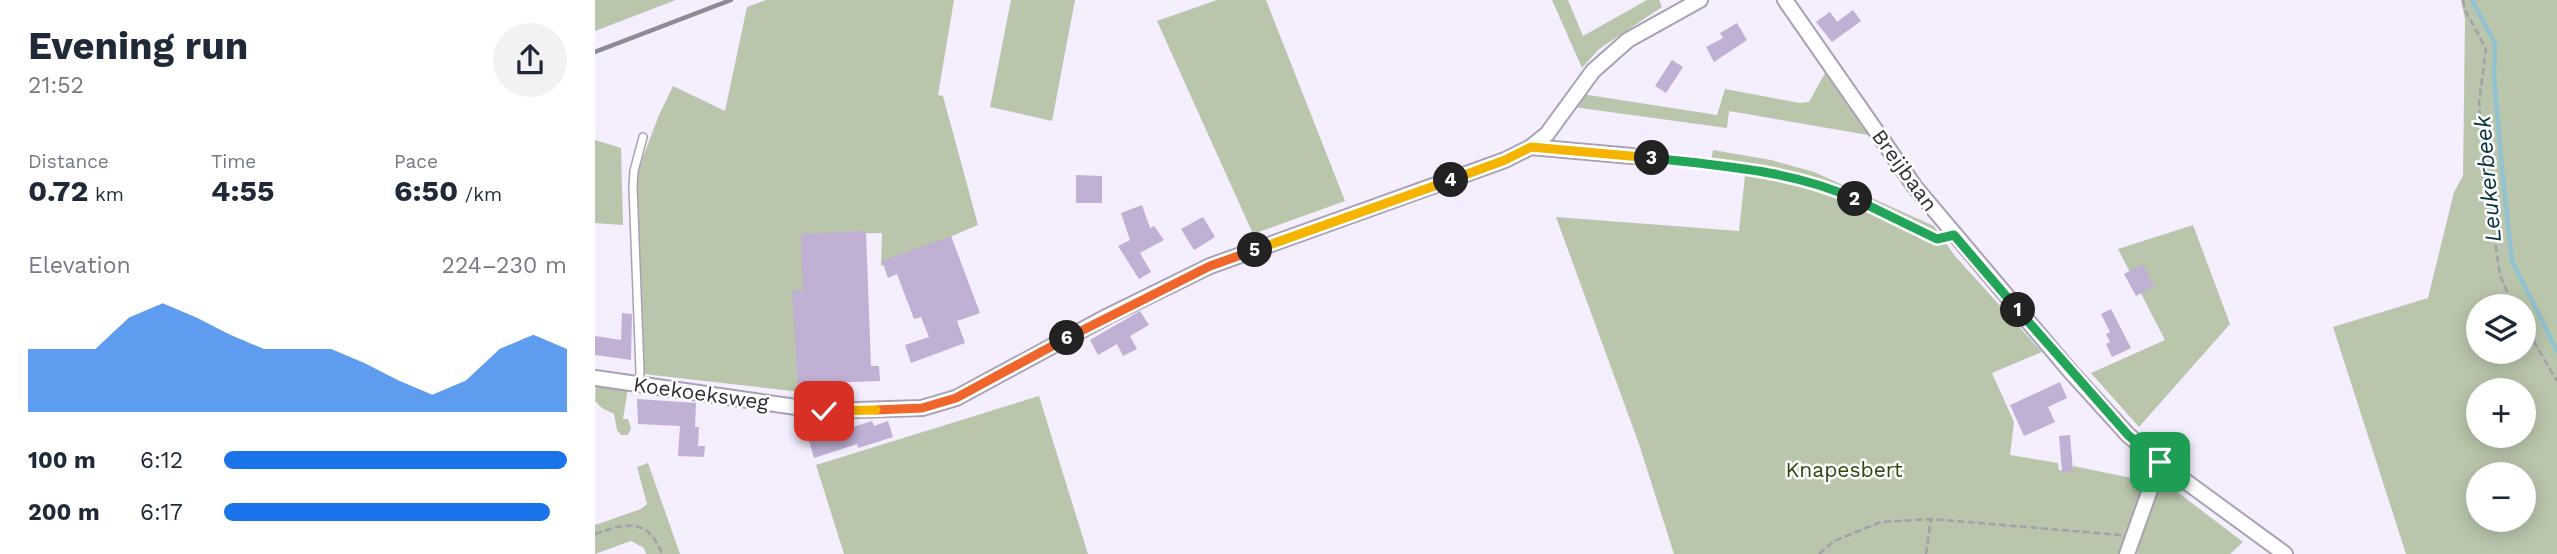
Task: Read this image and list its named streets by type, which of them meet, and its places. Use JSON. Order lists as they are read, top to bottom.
{
  "streets": {
    "street": ["Breijbaan", "Koekoeksweg"]
  },
  "water": ["Leukerbeek"],
  "parks": ["Knapesbert"],
  "page": {
    "heading": ["Evening run", "21:52"],
    "stats": [
      ["Distance", "0.72 km"],
      ["Time", "4:55"],
      ["Pace", "6:50 /km"]
    ],
    "pins": [
      "3",
      "4",
      "2",
      "5",
      "1",
      "6"
    ],
    "chart": ["Elevation", "224–230 m"],
    "map_buttons": ["+", "−"],
    "list": [
      {
        "name": "100 m",
        "note": "6:12"
      },
      {
        "name": "200 m",
        "note": "6:17"
      }
    ]
  }
}
